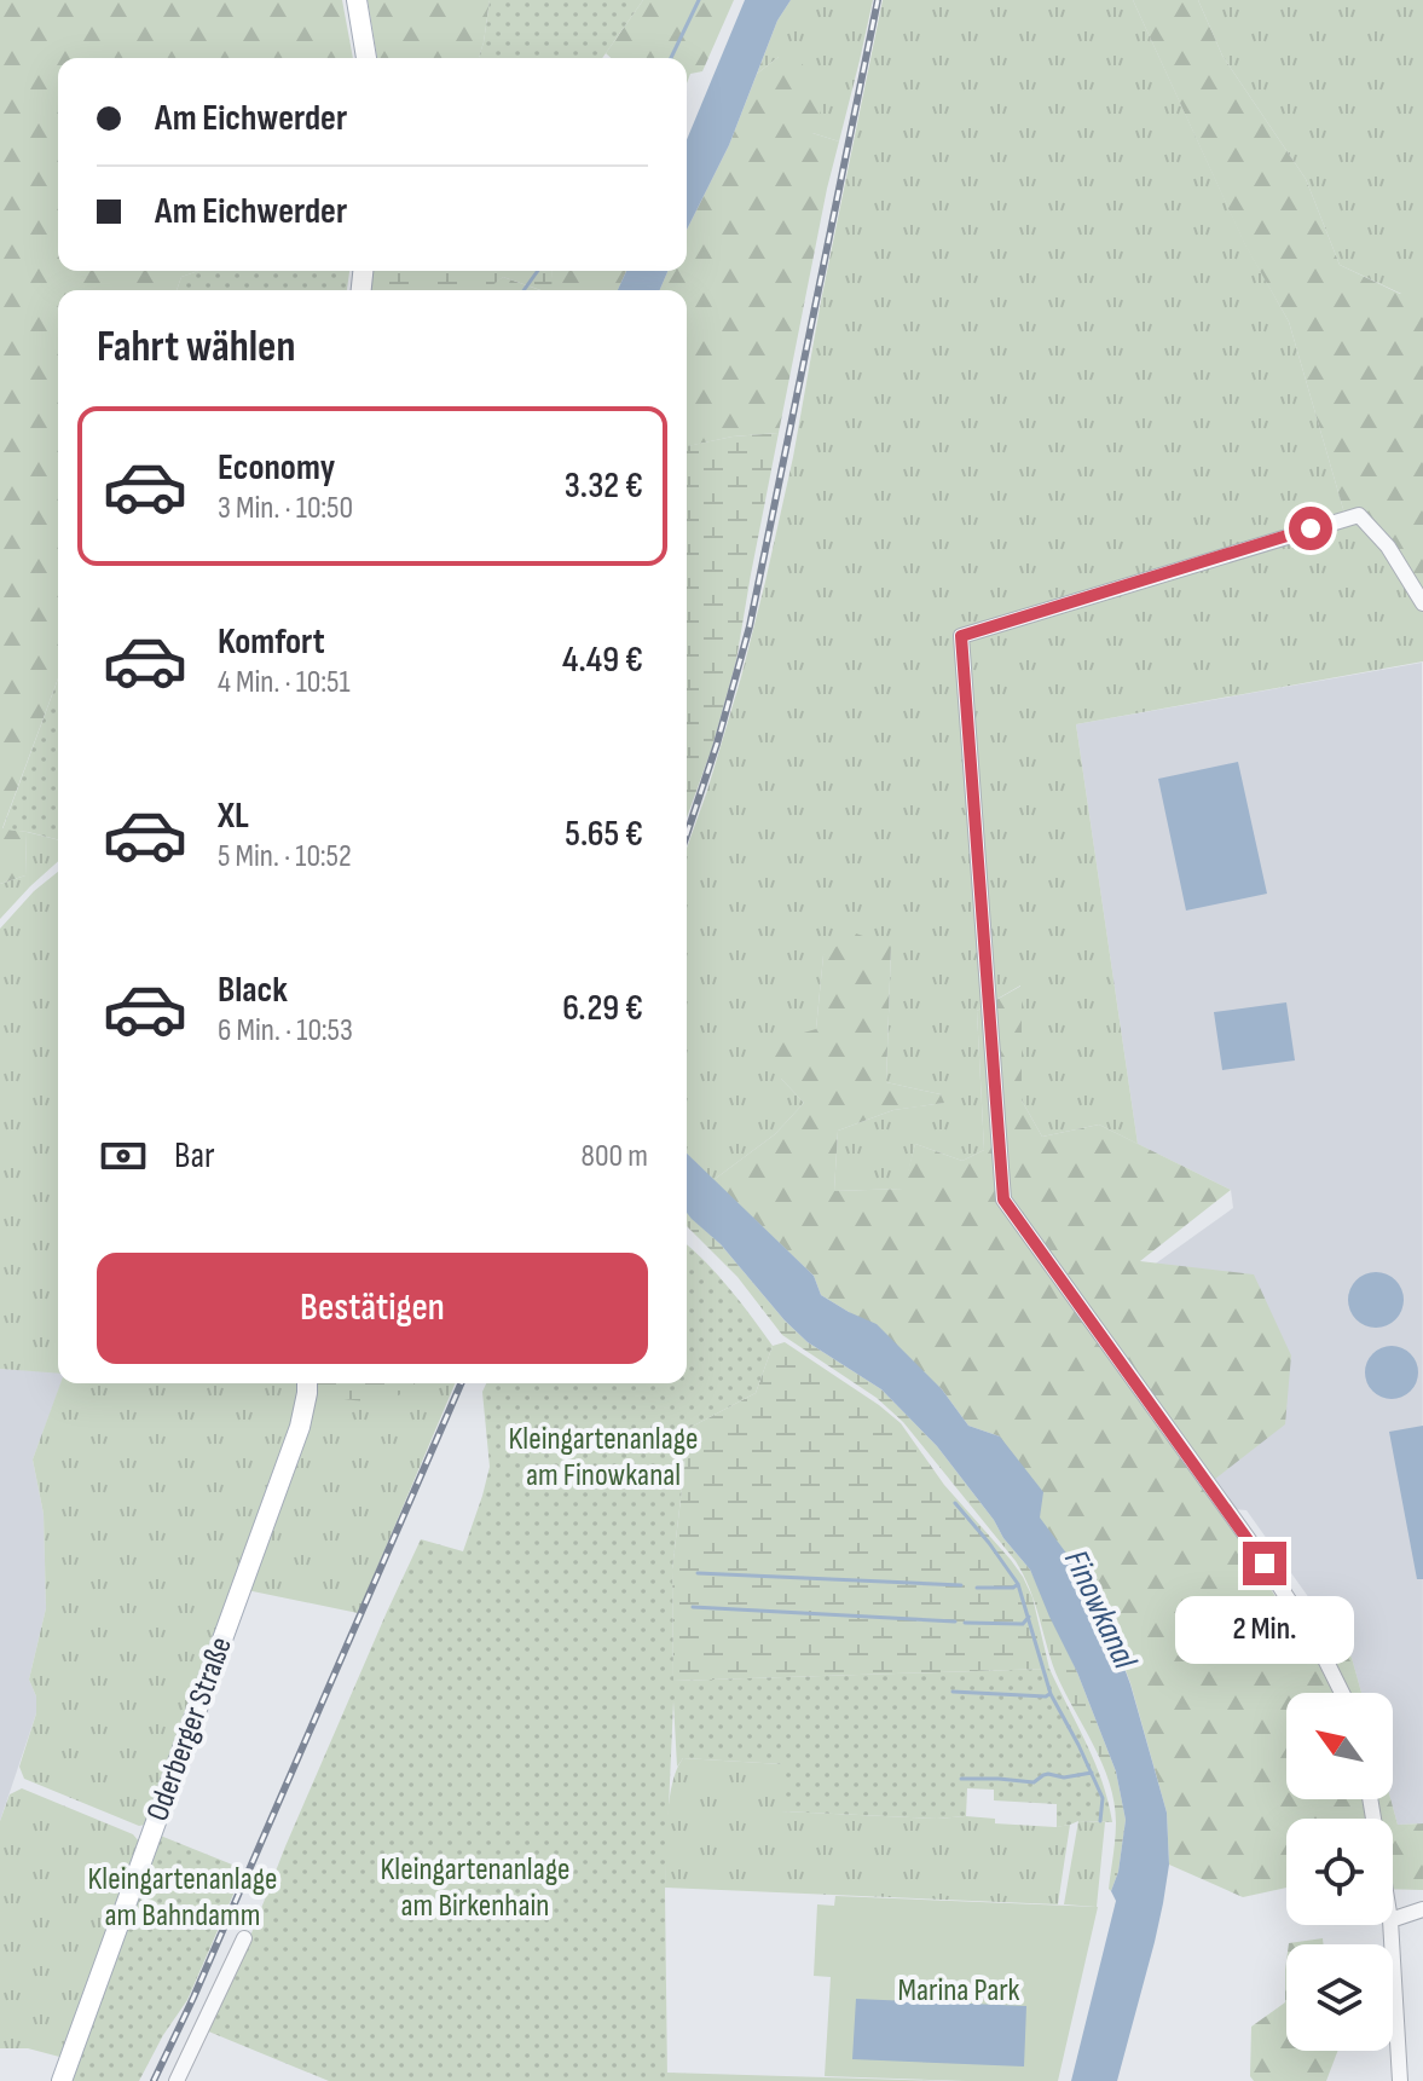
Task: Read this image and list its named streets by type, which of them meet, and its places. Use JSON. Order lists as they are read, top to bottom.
{
  "streets": {
    "main road": ["Oderberger Straße"]
  },
  "water": ["Finowkanal"],
  "parks": [
    "Kleingartenanlage am Finowkanal",
    "Kleingartenanlage am Birkenhain",
    "Kleingartenanlage am Bahndamm",
    "Marina Park"
  ],
  "north": "top left",
  "page": {
    "banner": ["Am Eichwerder", "Am Eichwerder"],
    "heading": "Fahrt wählen",
    "list": [
      {
        "name": "Economy",
        "note": "3 Min. · 10:50",
        "value": "3.32 €"
      },
      {
        "name": "Komfort",
        "note": "4 Min. · 10:51",
        "value": "4.49 €"
      },
      {
        "name": "XL",
        "note": "5 Min. · 10:52",
        "value": "5.65 €"
      },
      {
        "name": "Black",
        "note": "6 Min. · 10:53",
        "value": "6.29 €"
      }
    ],
    "pay": ["Bar", "800 m"],
    "buttons": "Bestätigen",
    "bubble": "2 Min."
  }
}
